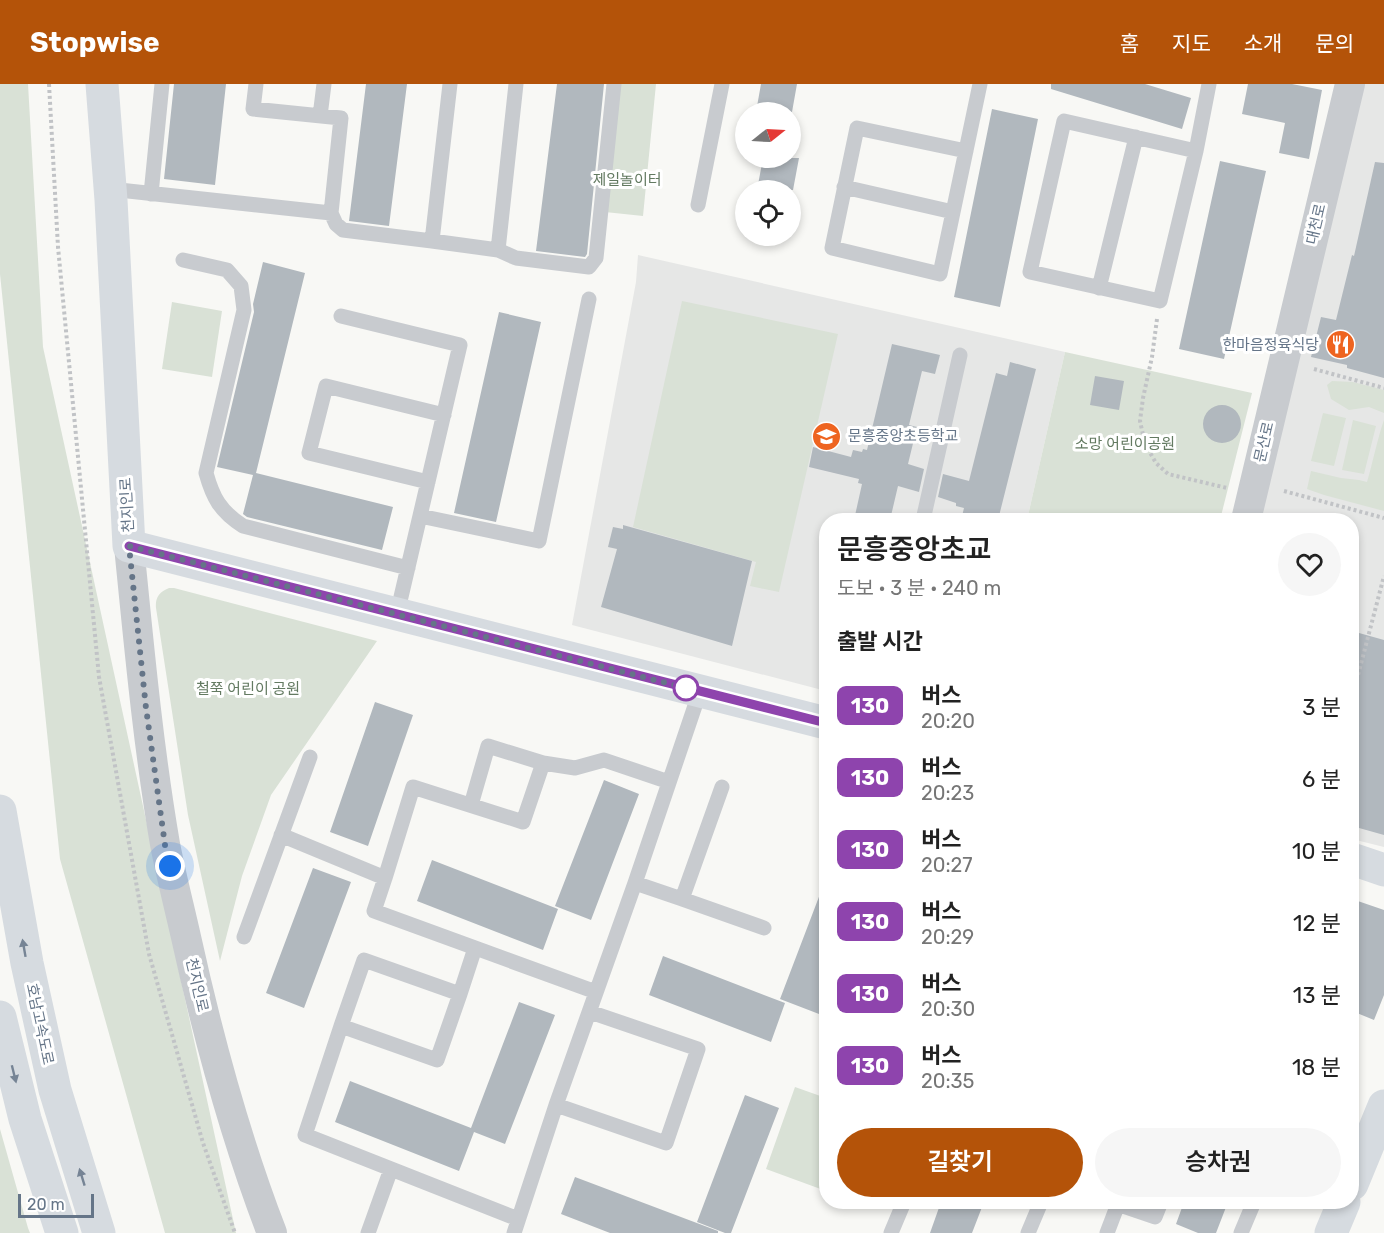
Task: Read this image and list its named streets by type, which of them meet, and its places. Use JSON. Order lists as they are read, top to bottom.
{
  "streets": {
    "main road": ["천지인로", "호남고속도로"],
    "street": ["대천로", "문산로"]
  },
  "crossings": [
    ["대천로", "문산로"]
  ],
  "parks": ["제일놀이터", "소망 어린이공원", "철쭉 어린이 공원"],
  "places": {
    "restaurant": ["한마음정육식당"],
    "school or university": ["문흥중앙초등학교"]
  },
  "lines": ["bus line 130"],
  "scale_bar": "20 m",
  "north": "right",
  "page": {
    "header": "Stopwise",
    "nav": [
      "홈",
      "지도",
      "소개",
      "문의"
    ],
    "heading": [
      ["문흥중앙초교", "도보 · 3 분 · 240 m"],
      "출발 시간"
    ],
    "list": [
      {
        "mark": "130",
        "name": "버스",
        "note": "20:20",
        "value": "3 분"
      },
      {
        "mark": "130",
        "name": "버스",
        "note": "20:23",
        "value": "6 분"
      },
      {
        "mark": "130",
        "name": "버스",
        "note": "20:27",
        "value": "10 분"
      },
      {
        "mark": "130",
        "name": "버스",
        "note": "20:29",
        "value": "12 분"
      },
      {
        "mark": "130",
        "name": "버스",
        "note": "20:30",
        "value": "13 분"
      },
      {
        "mark": "130",
        "name": "버스",
        "note": "20:35",
        "value": "18 분"
      }
    ],
    "buttons": ["길찾기", "승차권"],
    "scale": "20 m"
  }
}
